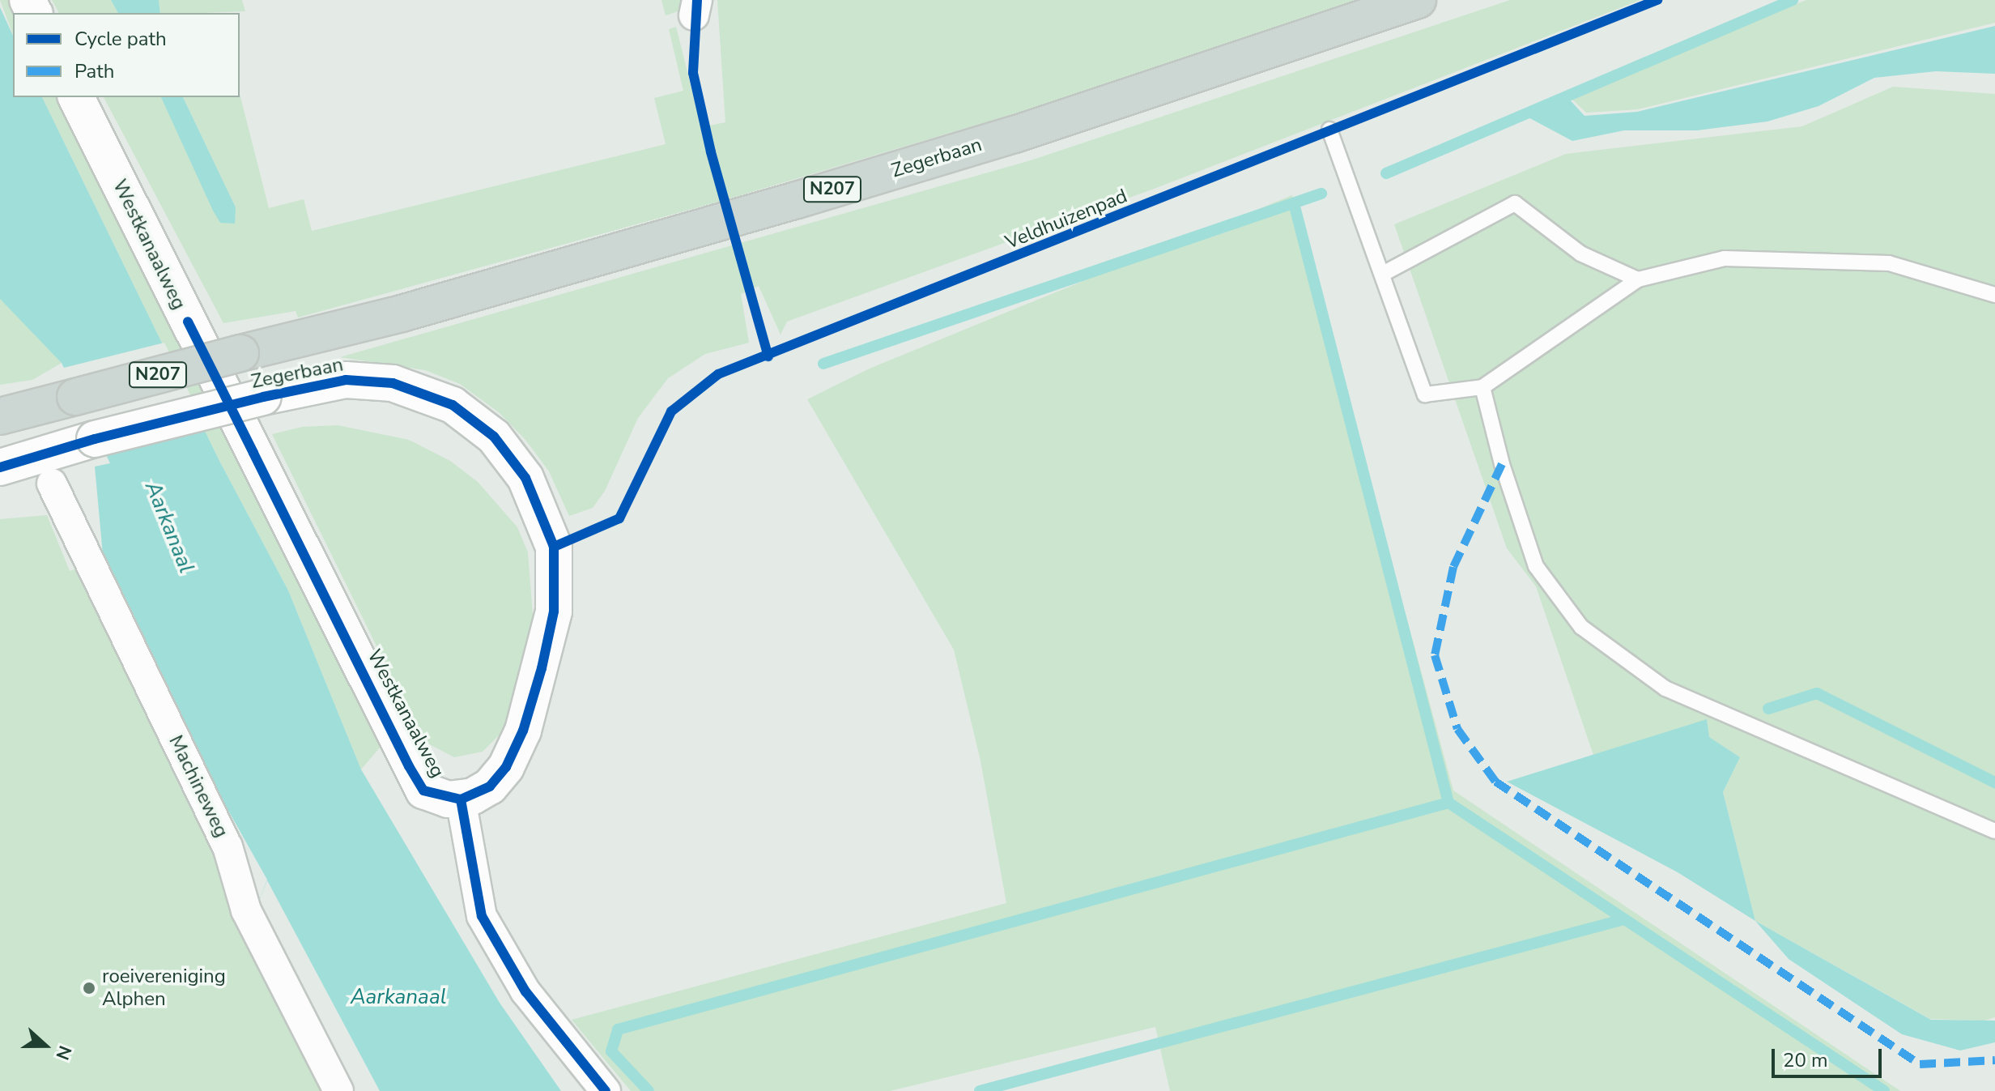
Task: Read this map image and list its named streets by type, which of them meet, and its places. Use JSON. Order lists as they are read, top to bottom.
{
  "streets": {
    "main road": ["Zegerbaan", "N207"],
    "street": ["Westkanaalweg", "Machineweg"],
    "cycle path": ["Veldhuizenpad"]
  },
  "crossings": [
    ["Zegerbaan", "Westkanaalweg"]
  ],
  "water": ["Aarkanaal"],
  "places": ["roeivereniging Alphen"],
  "legend": ["Cycle path", "Path"],
  "scale_bar": "20 m",
  "north": "right"
}
